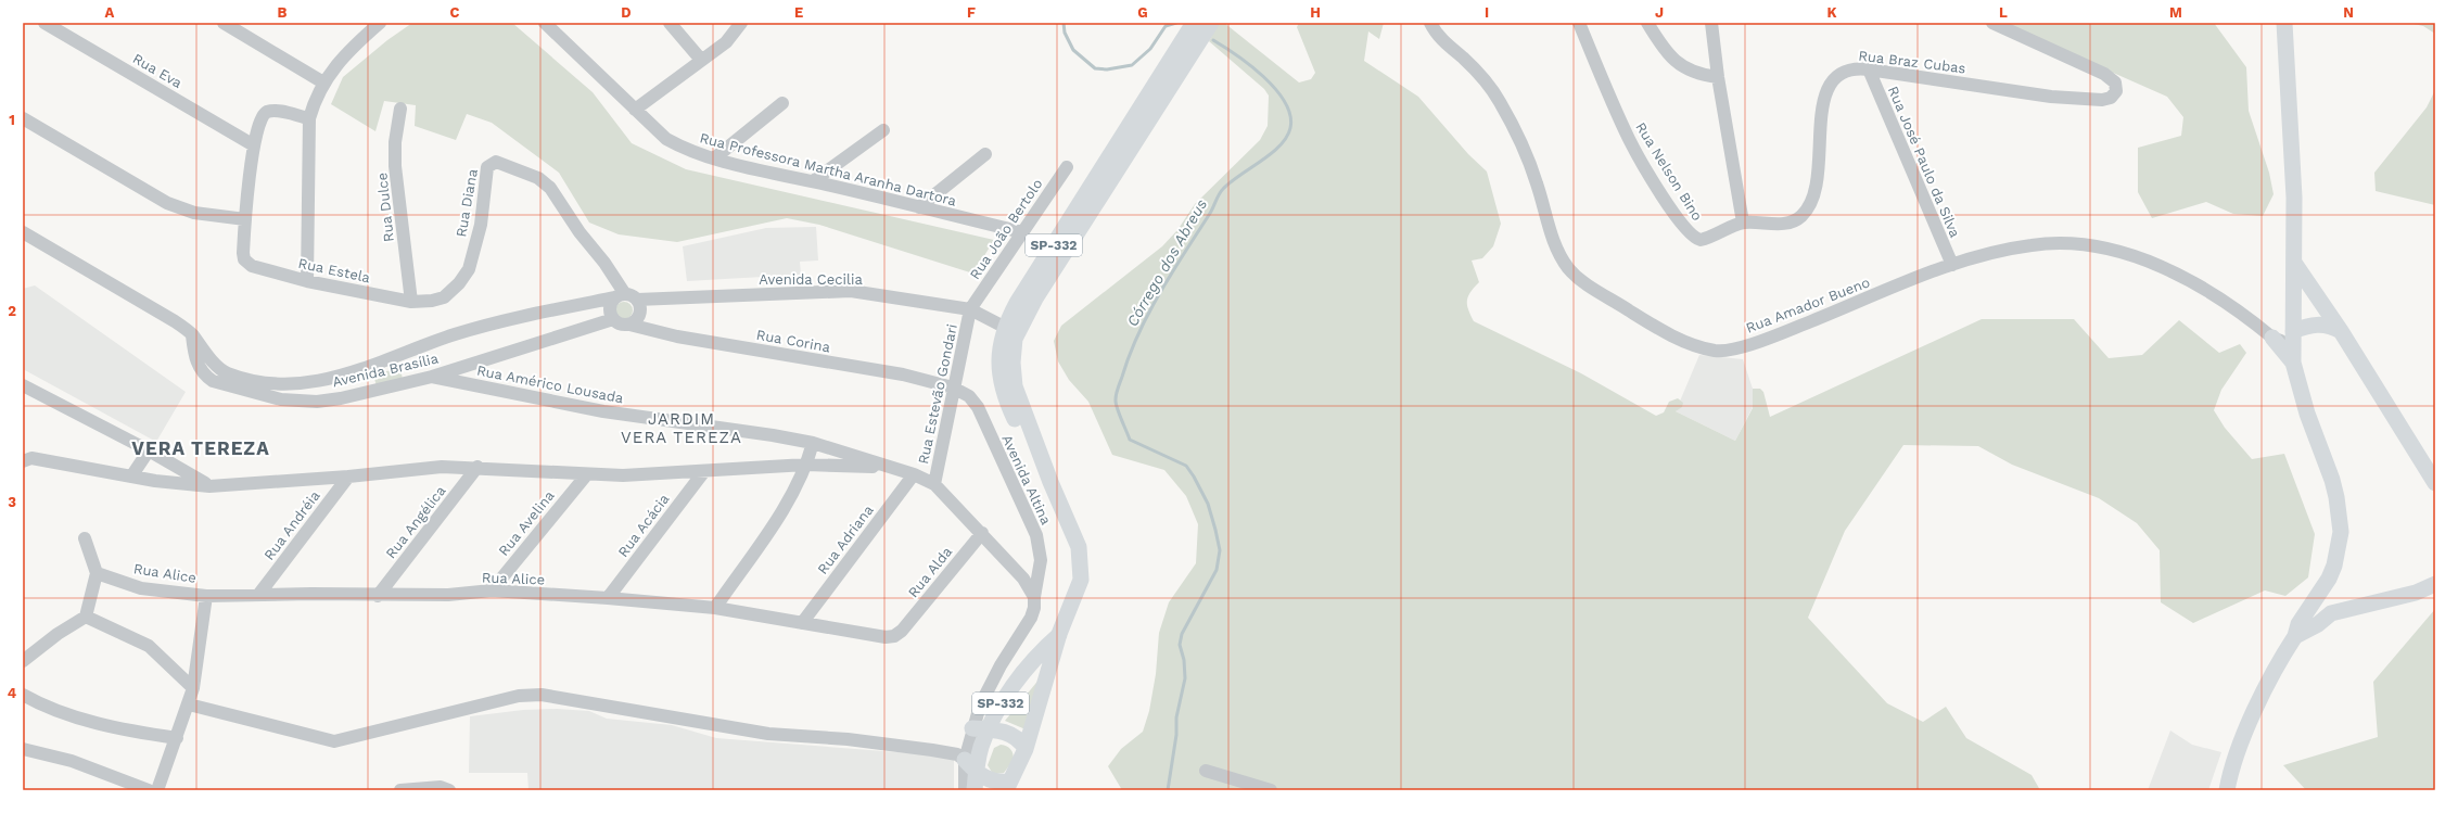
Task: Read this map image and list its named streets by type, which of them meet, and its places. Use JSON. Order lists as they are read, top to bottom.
{
  "streets": {
    "main road": ["SP-332"],
    "street": [
      "Rua Braz Cubas",
      "Rua Eva",
      "Rua José Paulo da Silva",
      "Rua Professora Martha Aranha Dartora",
      "Rua Nelson Bino",
      "Rua Diana",
      "Rua Dulce",
      "Rua João Bertolo",
      "Rua Estela",
      "Avenida Cecilia",
      "Rua Amador Bueno",
      "Rua Corina",
      "Avenida Brasília",
      "Rua Américo Lousada",
      "Rua Estevão Gondari",
      "Avenida Altina",
      "Rua Angélica",
      "Rua Avelina",
      "Rua Andréia",
      "Rua Acácia",
      "Rua Adriana",
      "Rua Alda",
      "Rua Alice"
    ]
  },
  "crossings": [
    ["Rua Braz Cubas", "Rua José Paulo da Silva"],
    ["Rua Braz Cubas", "Rua Nelson Bino"],
    ["Rua José Paulo da Silva", "Rua Amador Bueno"],
    ["Rua Professora Martha Aranha Dartora", "Rua João Bertolo"],
    ["Rua Diana", "Rua Dulce"],
    ["Rua Diana", "Rua Estela"],
    ["Rua Diana", "Avenida Cecilia"],
    ["Rua Diana", "Rua Corina"],
    ["Rua Diana", "Avenida Brasília"],
    ["Rua Dulce", "Rua Estela"],
    ["Rua João Bertolo", "Avenida Cecilia"],
    ["Rua João Bertolo", "Rua Estevão Gondari"],
    ["SP-332", "Avenida Cecilia"],
    ["Avenida Cecilia", "Rua Corina"],
    ["Avenida Cecilia", "Avenida Brasília"],
    ["Avenida Cecilia", "Rua Estevão Gondari"],
    ["Rua Corina", "Avenida Brasília"],
    ["Rua Corina", "Rua Estevão Gondari"],
    ["Rua Corina", "Avenida Altina"],
    ["Avenida Brasília", "Rua Américo Lousada"],
    ["Rua Estevão Gondari", "Avenida Altina"],
    ["Rua Angélica", "Rua Alice"],
    ["Rua Avelina", "Rua Alice"],
    ["Rua Andréia", "Rua Alice"],
    ["Rua Acácia", "Rua Alice"],
    ["Rua Adriana", "Rua Alice"],
    ["Rua Alda", "Rua Alice"]
  ],
  "districts": ["JARDIM VERA TEREZA", "VERA TEREZA"],
  "water": ["Córrego dos Abreus"],
  "grid": {
    "columns": [
      "A",
      "B",
      "C",
      "D",
      "E",
      "F",
      "G",
      "H",
      "I",
      "J",
      "K",
      "L",
      "M",
      "N"
    ],
    "rows": [
      "1",
      "2",
      "3",
      "4"
    ]
  }
}
